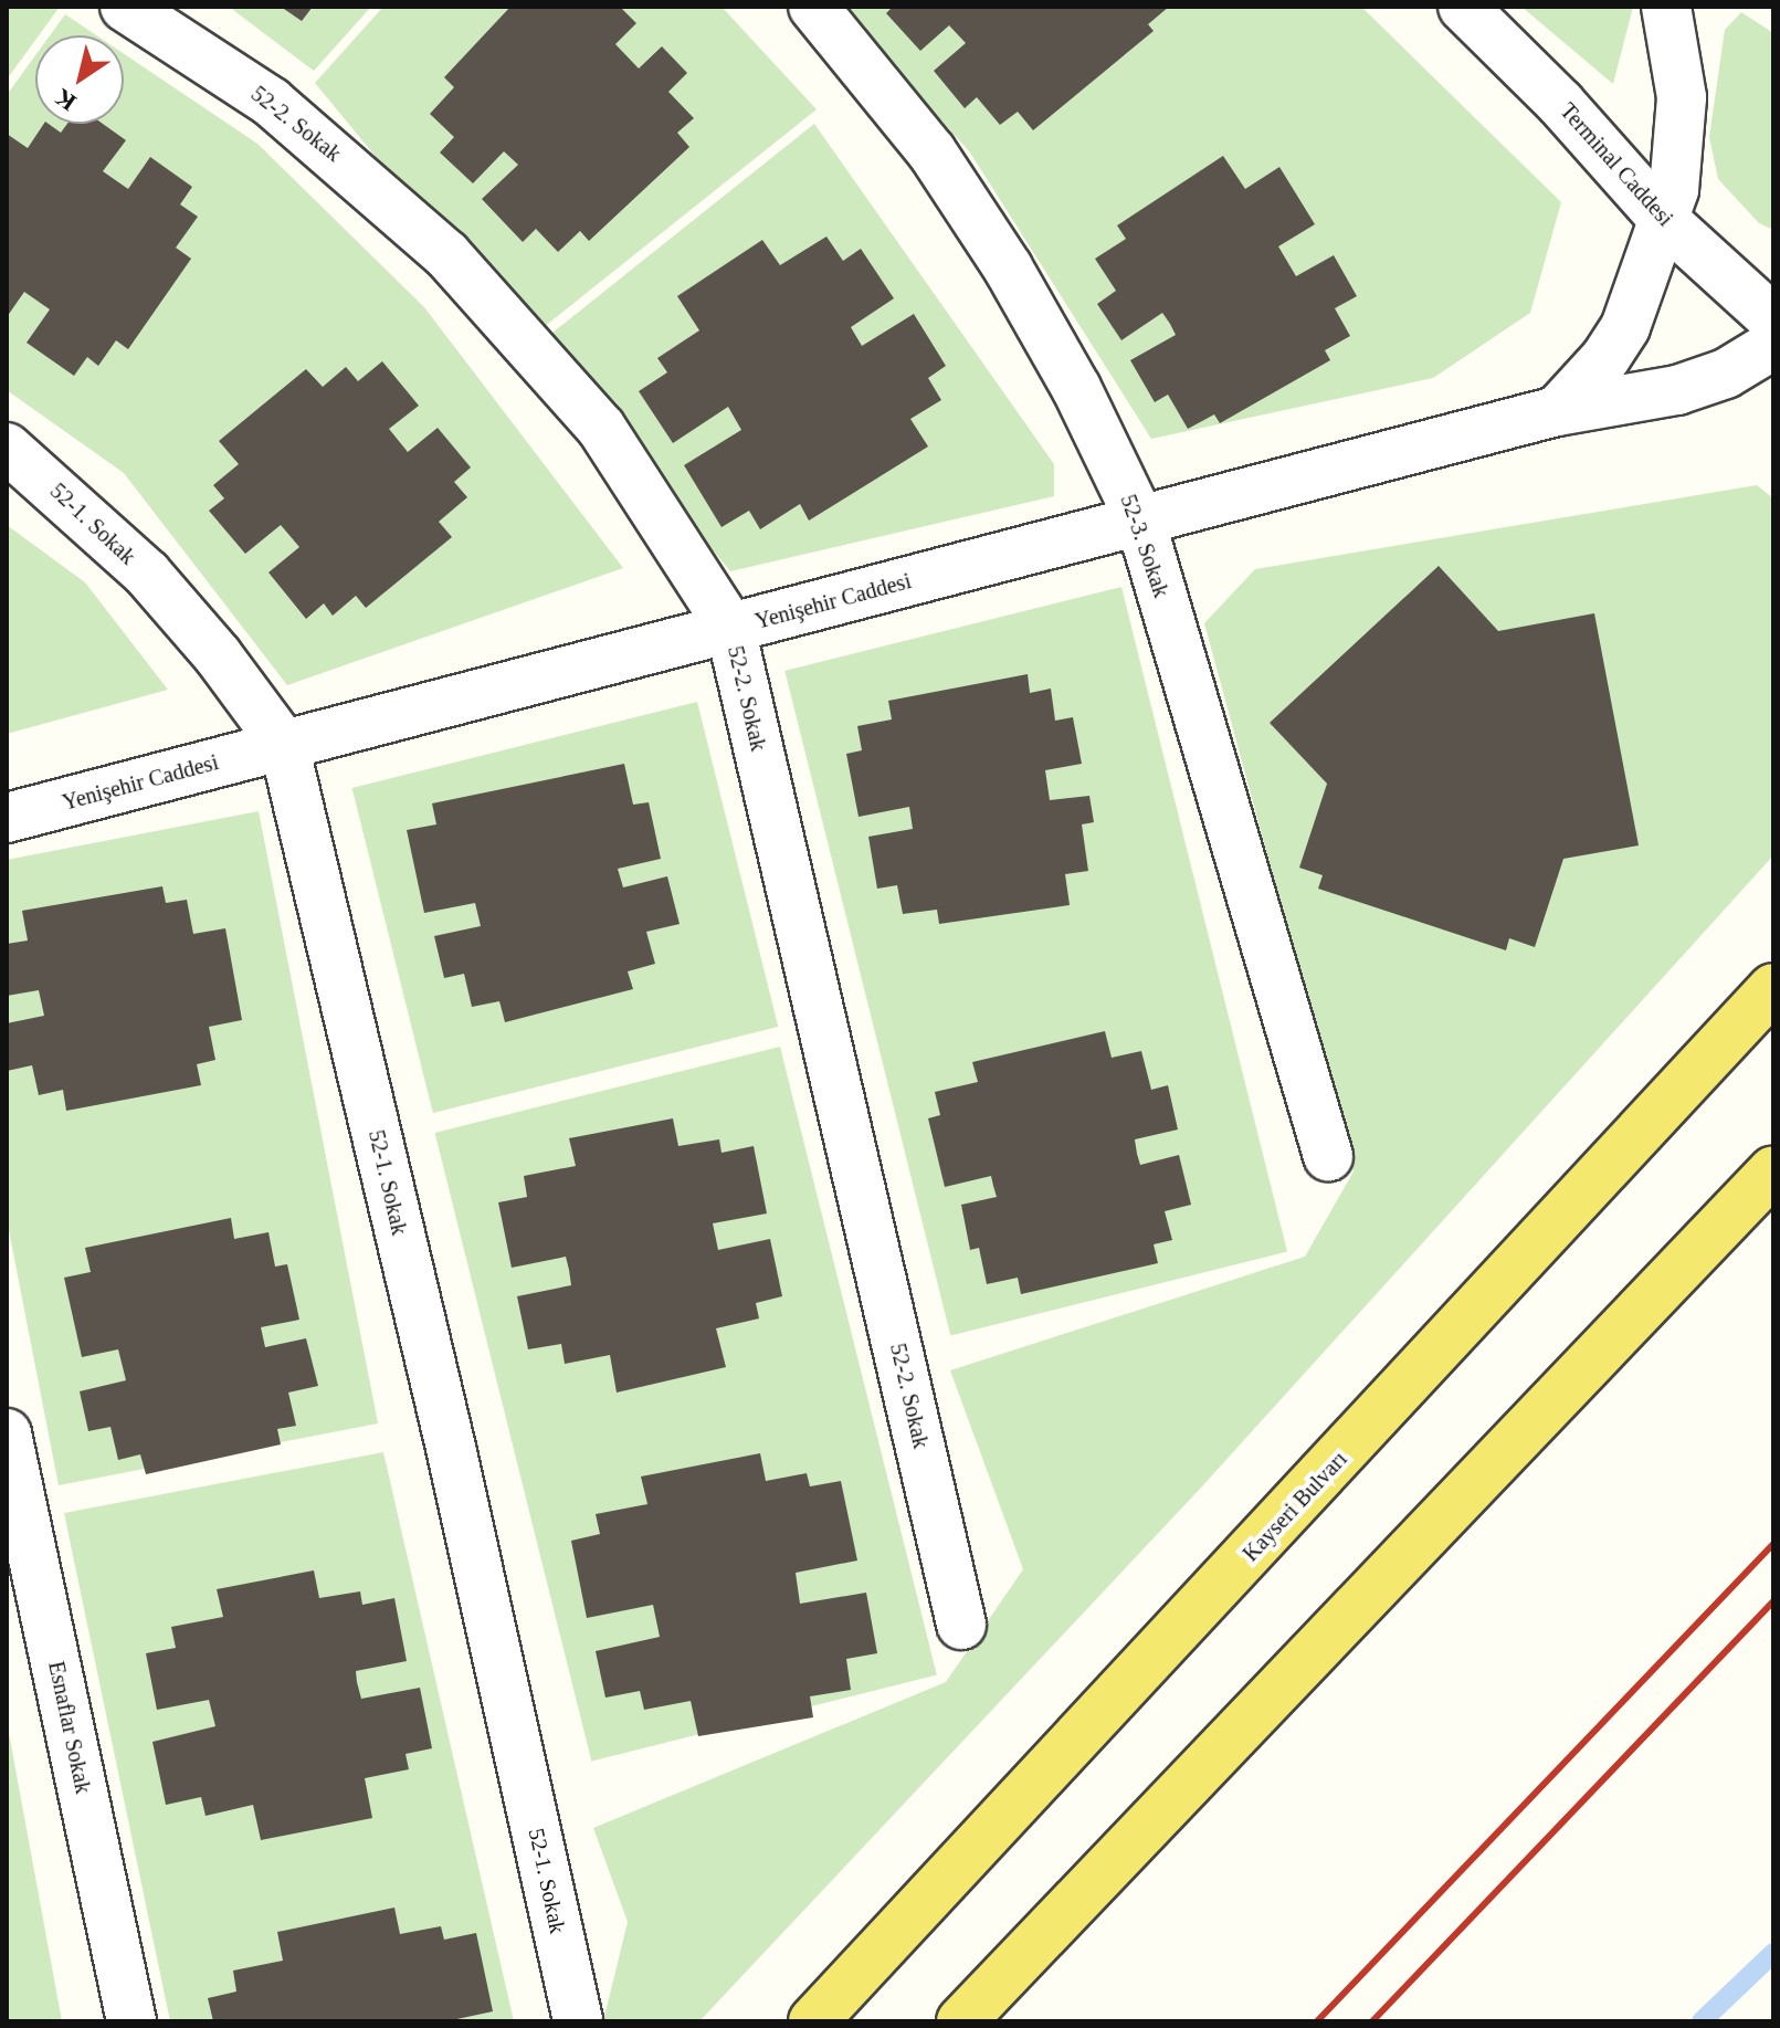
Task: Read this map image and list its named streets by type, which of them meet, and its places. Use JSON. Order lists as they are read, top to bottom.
{
  "streets": {
    "main road": ["Kayseri Bulvarı"],
    "street": [
      "52-2. Sokak",
      "Terminal Caddesi",
      "52-1. Sokak",
      "52-3. Sokak",
      "Yenişehir Caddesi",
      "Esnaflar Sokak"
    ]
  },
  "crossings": [
    ["52-2. Sokak", "Yenişehir Caddesi"],
    ["52-1. Sokak", "Yenişehir Caddesi"],
    ["52-3. Sokak", "Yenişehir Caddesi"]
  ],
  "north": "bottom left"
}
